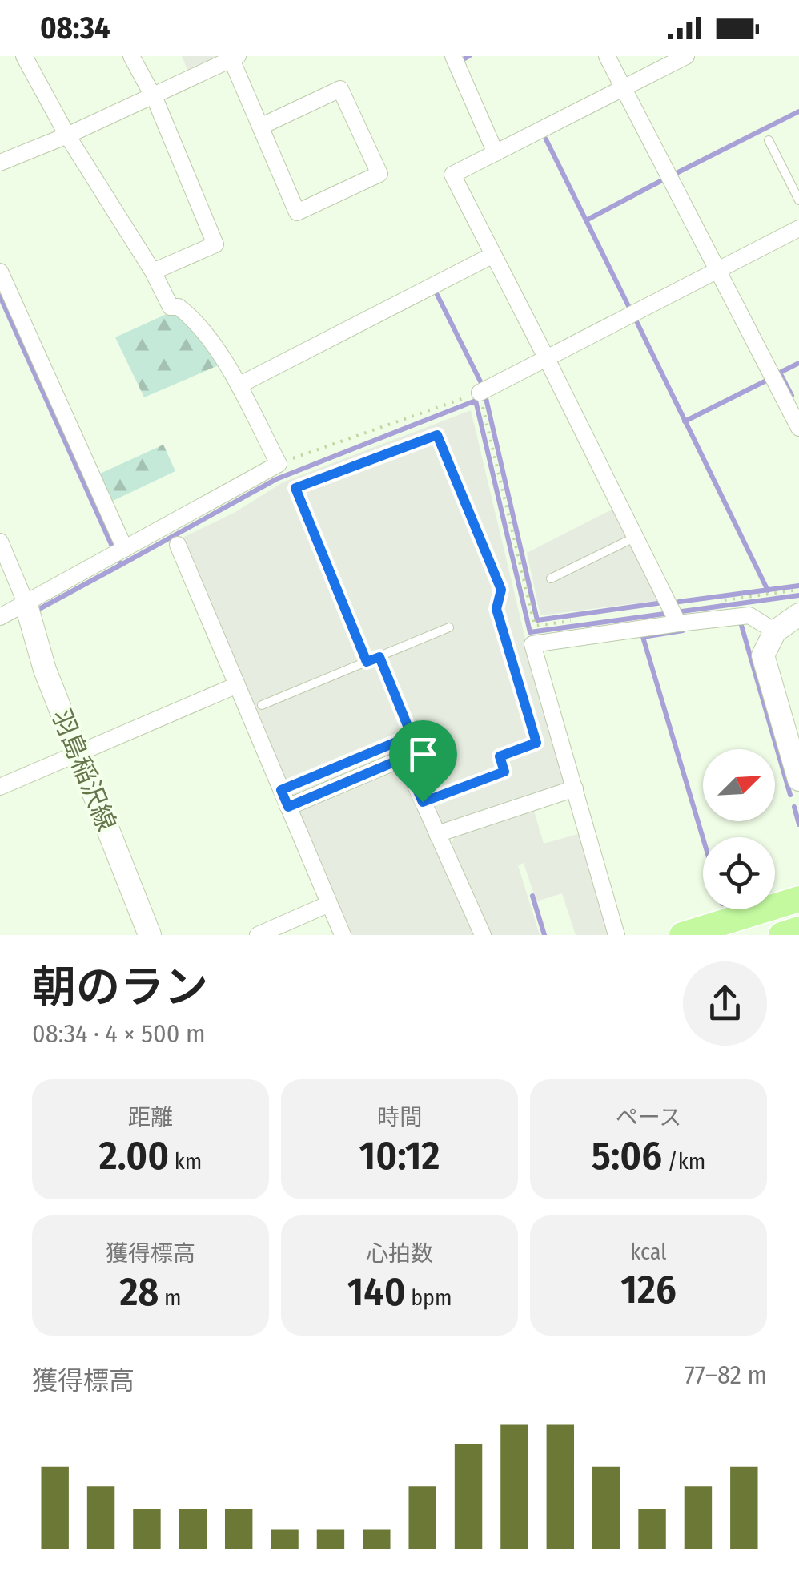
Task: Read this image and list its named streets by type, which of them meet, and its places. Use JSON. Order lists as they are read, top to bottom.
{
  "streets": {
    "main road": ["羽島稲沢線"]
  },
  "north": "top right",
  "page": {
    "status": "08:34",
    "heading": ["朝のラン", "08:34 · 4 × 500 m"],
    "stats": [
      ["距離", "2.00 km"],
      ["時間", "10:12"],
      ["ペース", "5:06 /km"],
      ["獲得標高", "28 m"],
      ["心拍数", "140 bpm"],
      ["kcal", "126"]
    ],
    "chart": ["獲得標高", "77–82 m"]
  }
}
